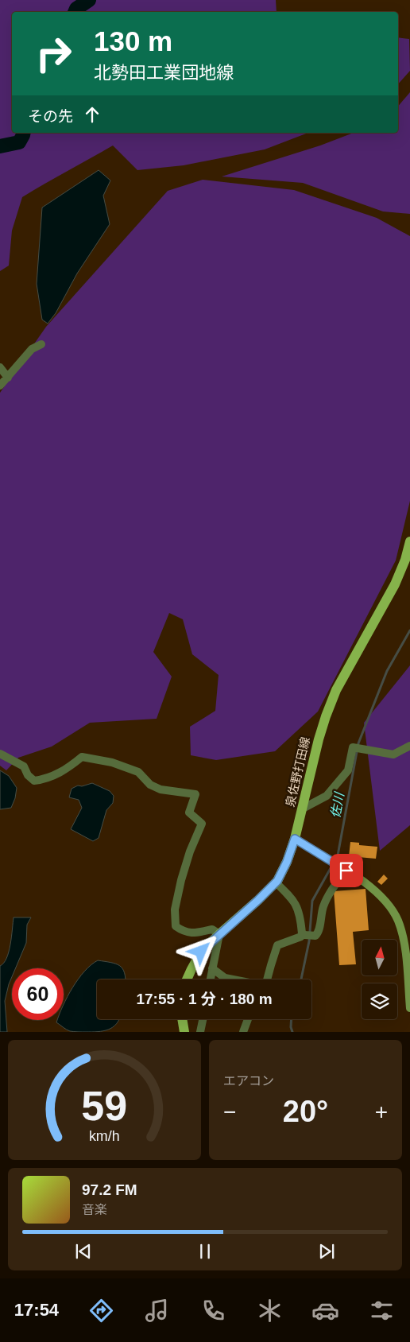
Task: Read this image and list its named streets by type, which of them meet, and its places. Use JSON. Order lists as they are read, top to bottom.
{
  "streets": {
    "main road": ["泉佐野打田線"]
  },
  "water": ["佐川"],
  "north": "top",
  "page": {
    "turn": ["130 m", "北勢田工業団地線"],
    "then": "その先",
    "limit": "60",
    "trip": "17:55 · 1 分 · 180 m",
    "tile": "エアコン",
    "heat": ["−", "20°", "+"],
    "song": ["97.2 FM", "音楽"],
    "tabs": "17:54",
    "gauge": ["59", "km/h"]
  }
}
